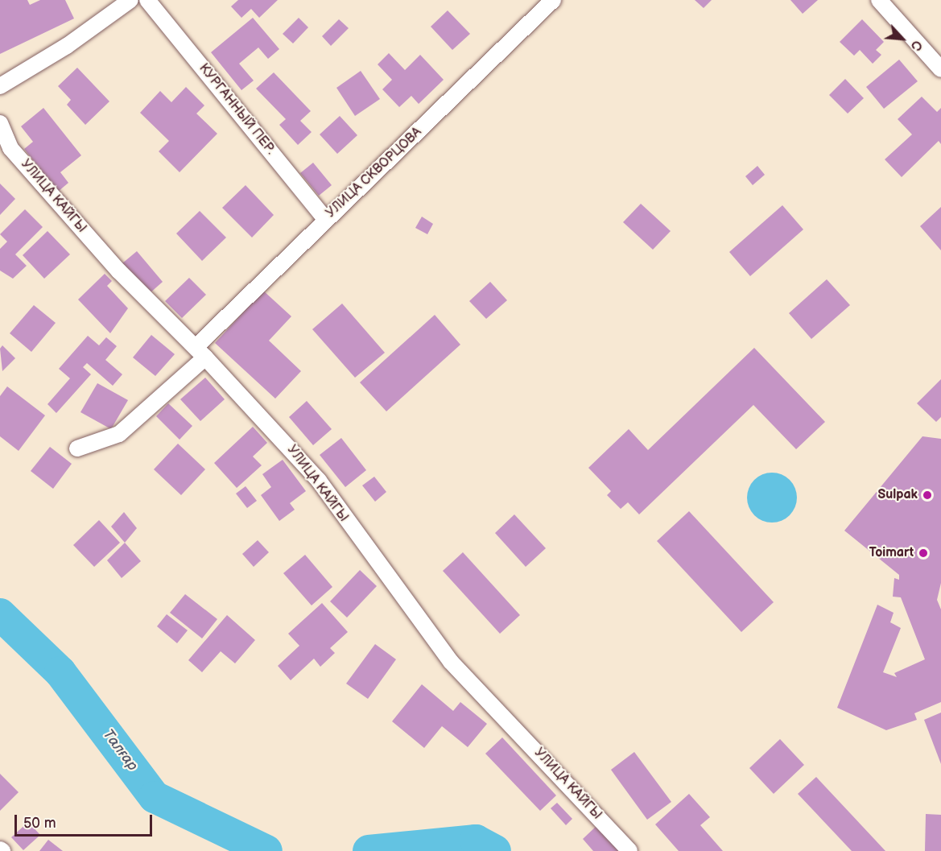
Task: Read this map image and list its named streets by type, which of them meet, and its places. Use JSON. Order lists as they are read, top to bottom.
{
  "streets": {
    "street": ["КУРГАННЫЙ ПЕР.", "УЛИЦА СКВОРЦОВА", "УЛИЦА КАЙГЫ"]
  },
  "crossings": [
    ["КУРГАННЫЙ ПЕР.", "УЛИЦА СКВОРЦОВА"],
    ["УЛИЦА СКВОРЦОВА", "УЛИЦА КАЙГЫ"]
  ],
  "water": ["Талғар"],
  "places": ["Sulpak", "Toimart"],
  "scale_bar": "50 m",
  "north": "bottom right"
}
